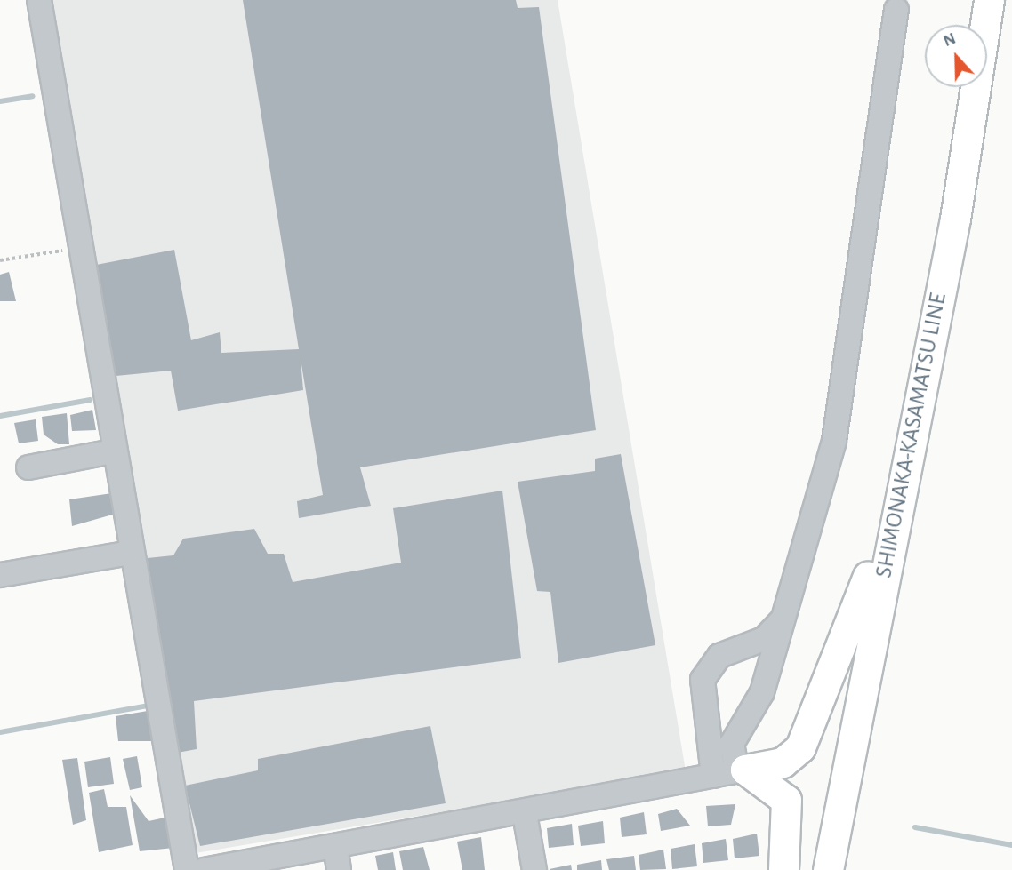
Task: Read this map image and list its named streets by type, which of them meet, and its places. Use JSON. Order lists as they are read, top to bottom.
{
  "streets": {
    "main road": ["SHIMONAKA-KASAMATSU LINE"]
  },
  "north": "top"
}
